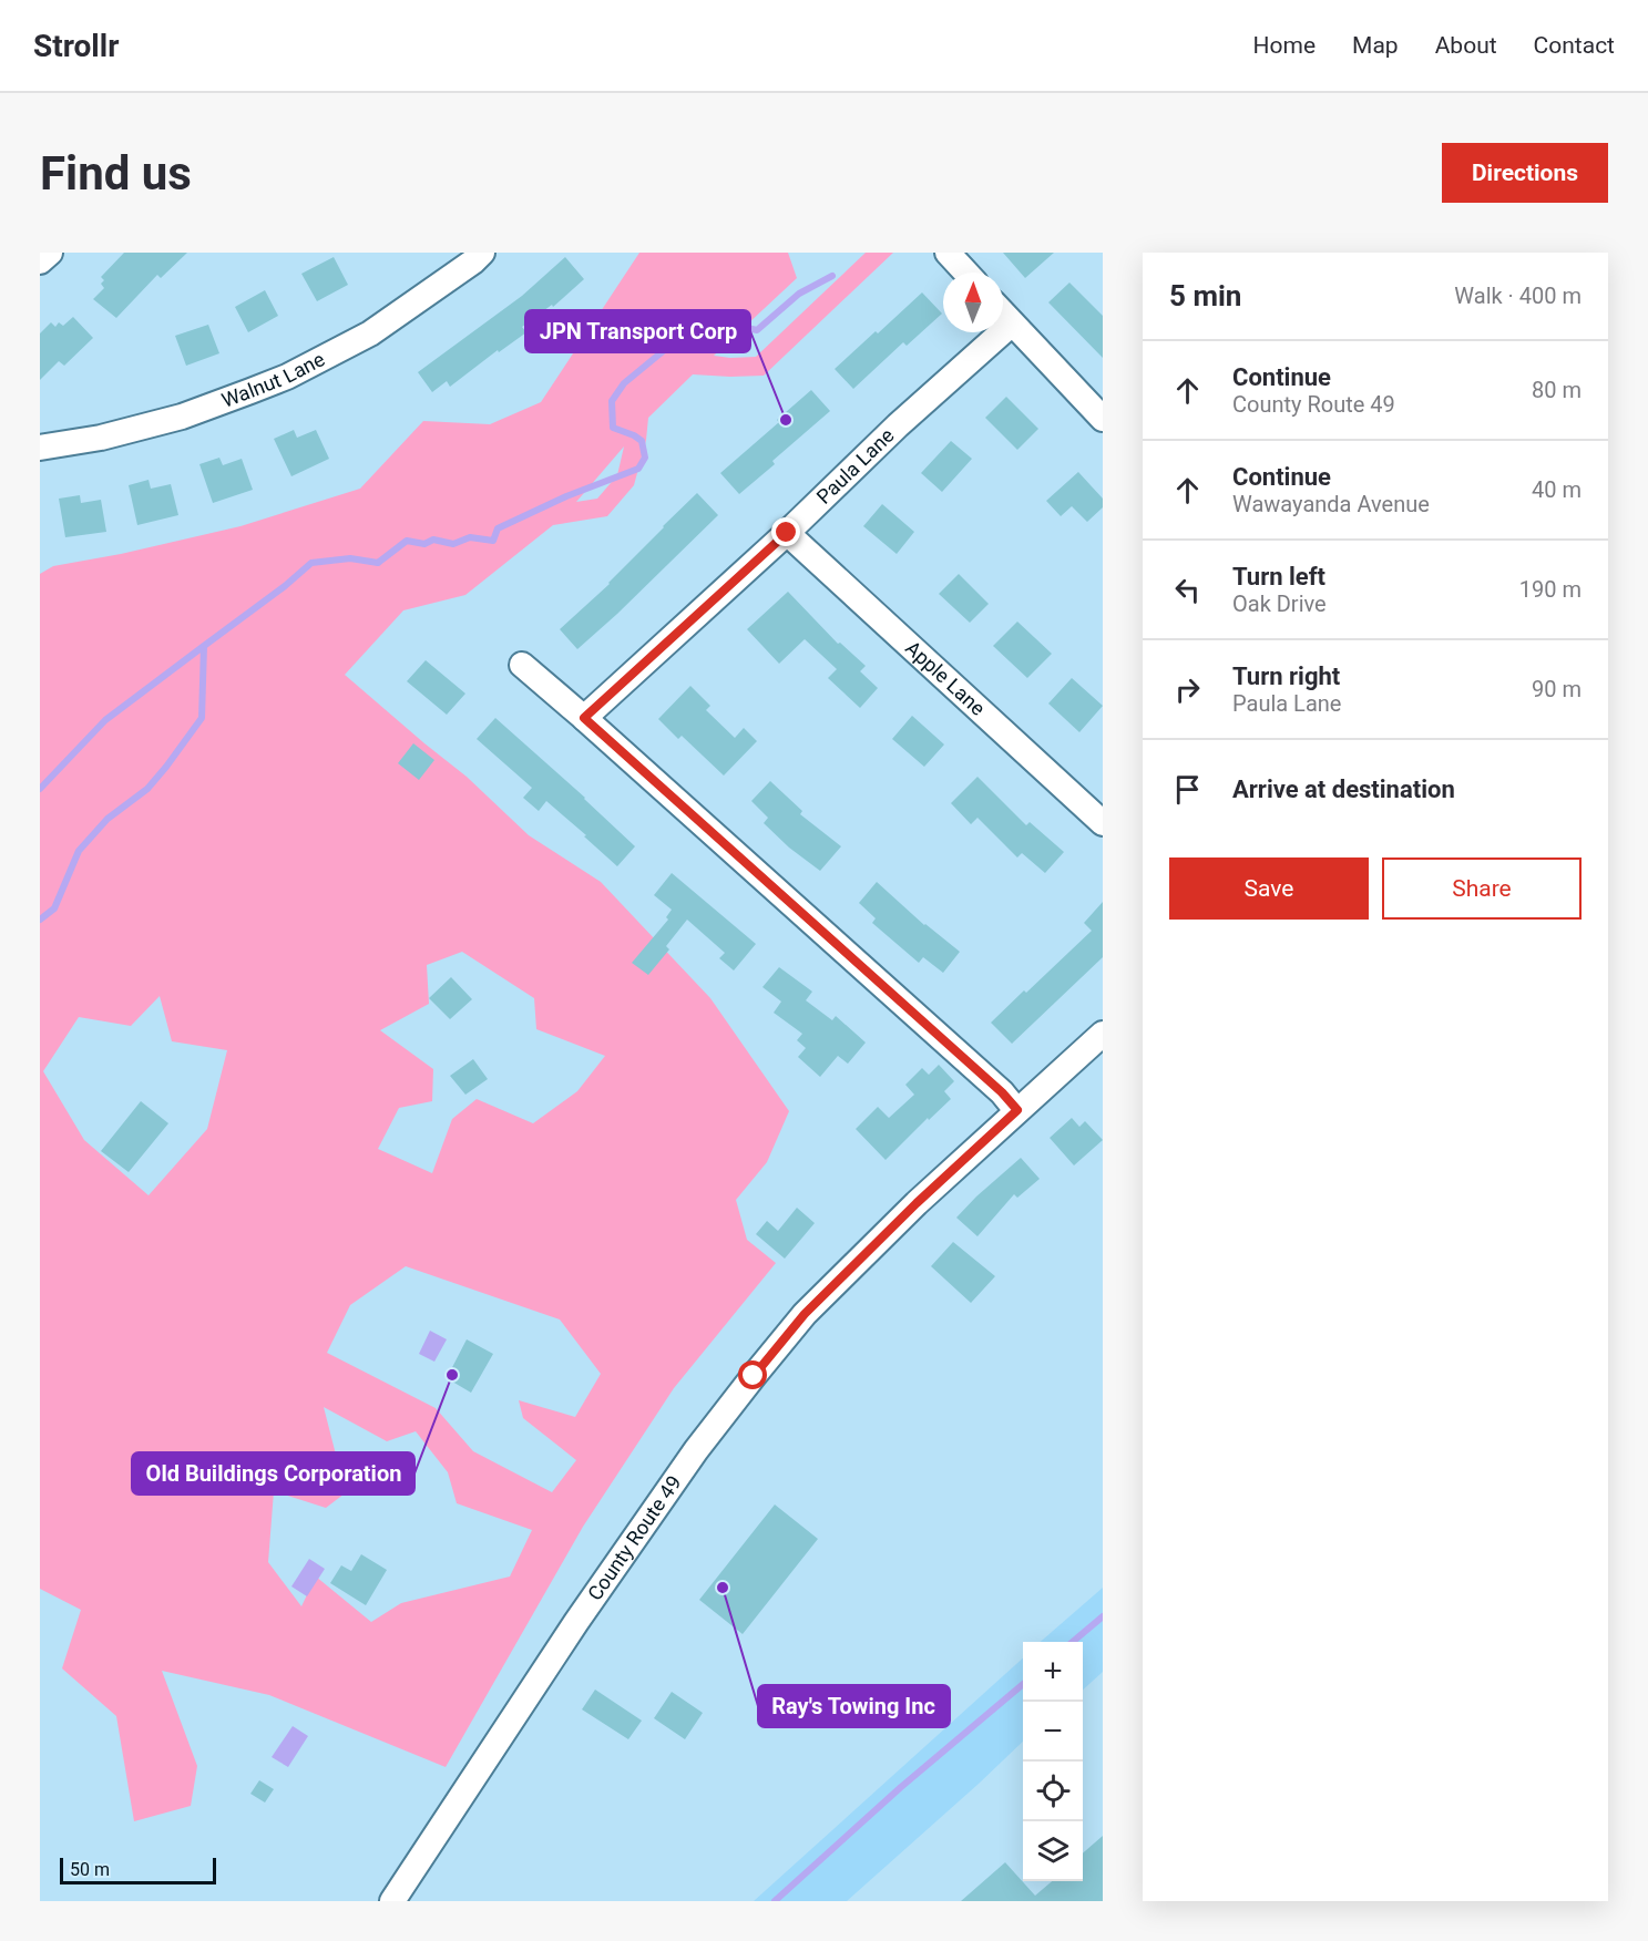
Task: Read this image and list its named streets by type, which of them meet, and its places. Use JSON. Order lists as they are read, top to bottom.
{
  "streets": {
    "street": [
      "Walnut Lane",
      "Paula Lane",
      "Apple Lane",
      "County Route 49"
    ]
  },
  "crossings": [
    ["Paula Lane", "Apple Lane"]
  ],
  "places": ["JPN Transport Corp", "Old Buildings Corporation", "Ray's Towing Inc"],
  "scale_bar": "50 m",
  "north": "top",
  "page": {
    "header": "Strollr",
    "nav": [
      "Home",
      "Map",
      "About",
      "Contact"
    ],
    "buttons": [
      "Directions",
      ["Save", "Share"]
    ],
    "title": "Find us",
    "heading": ["5 min", "Walk · 400 m"],
    "list": [
      ["Continue", "County Route 49", "80 m"],
      ["Continue", "Wawayanda Avenue", "40 m"],
      ["Turn left", "Oak Drive", "190 m"],
      ["Turn right", "Paula Lane", "90 m"],
      "Arrive at destination"
    ],
    "map_buttons": ["+", "−"],
    "scale": "50 m"
  }
}
